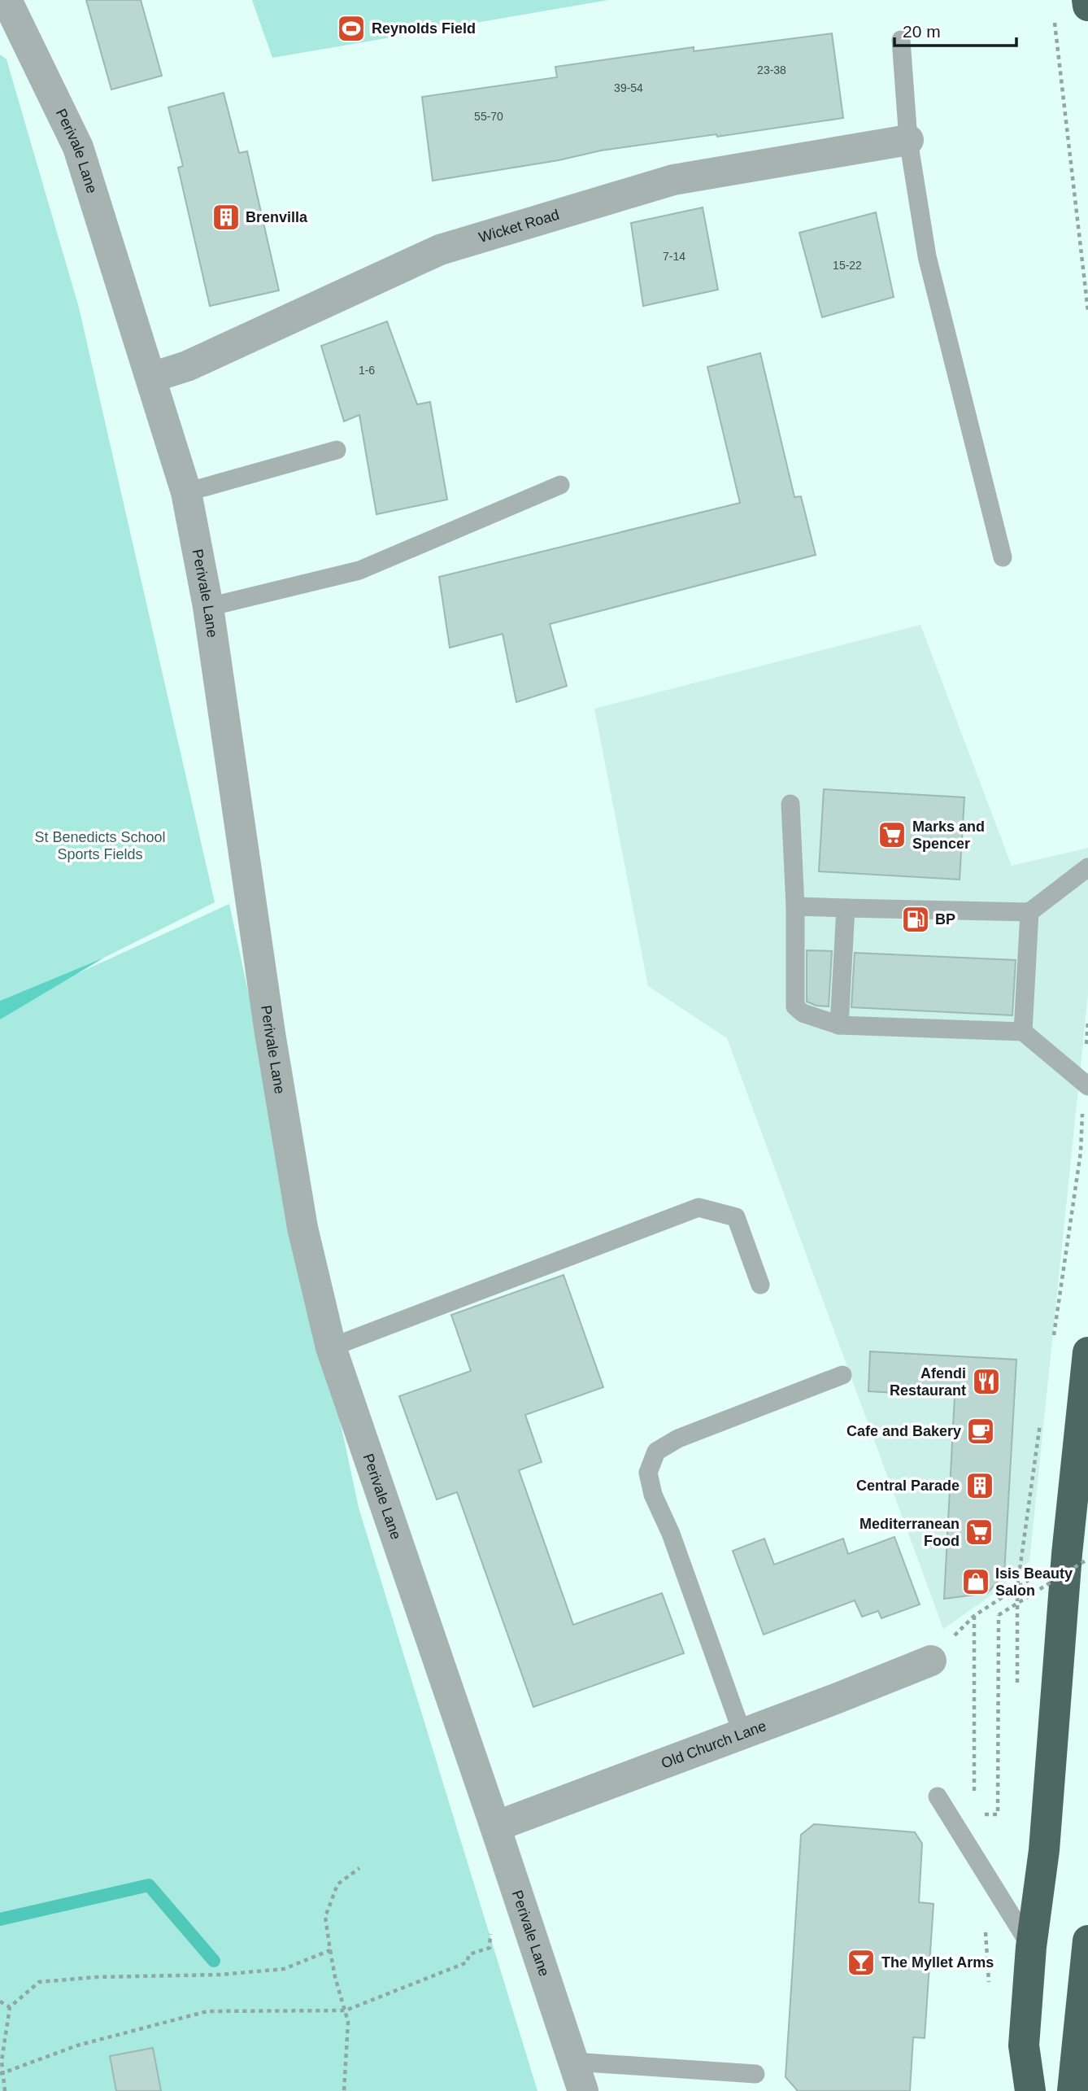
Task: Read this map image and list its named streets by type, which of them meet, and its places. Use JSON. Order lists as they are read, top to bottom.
{
  "streets": {
    "street": ["Perivale Lane", "Wicket Road", "Old Church Lane"]
  },
  "crossings": [
    ["Perivale Lane", "Wicket Road"],
    ["Perivale Lane", "Old Church Lane"]
  ],
  "parks": ["St Benedicts School Sports Fields"],
  "places": {
    "sports": ["Reynolds Field"],
    "building": ["Brenvilla", "Central Parade"],
    "supermarket": ["Marks and Spencer", "Mediterranean Food"],
    "fuel station": ["BP"],
    "restaurant": ["Afendi Restaurant"],
    "cafe": ["Cafe and Bakery"],
    "shop": ["Isis Beauty Salon"],
    "bar": ["The Myllet Arms"]
  },
  "house_numbers": [
    "23-38",
    "39-54",
    "55-70",
    "7-14",
    "15-22",
    "1-6"
  ],
  "scale_bar": "20 m"
}
